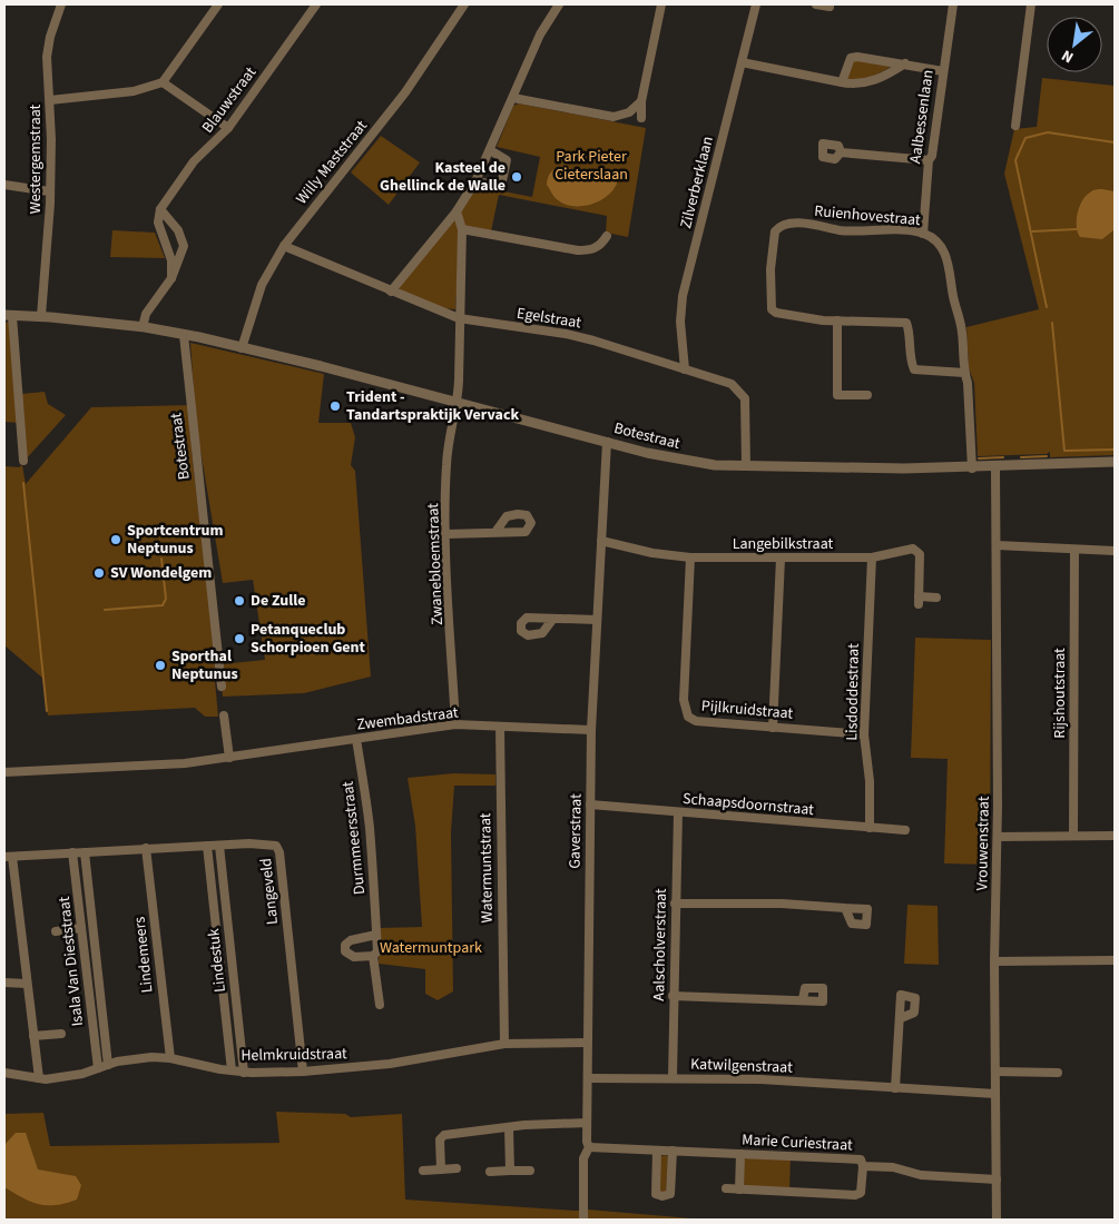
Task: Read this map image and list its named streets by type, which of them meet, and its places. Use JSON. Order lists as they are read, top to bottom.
{
  "streets": {
    "street": [
      "Blauwstraat",
      "Aalbessenlaan",
      "Westergemstraat",
      "Willy Maststraat",
      "Zilverberklaan",
      "Ruienhovestraat",
      "Egelstraat",
      "Botestraat",
      "Langebilkstraat",
      "Zwanebloemstraat",
      "Lisdoddestraat",
      "Rijshoutstraat",
      "Pijlkruidstraat",
      "Zwembadstraat",
      "Schaapsdoornstraat",
      "Gaverstraat",
      "Durmmeersstraat",
      "Vrouwenstraat",
      "Watermuntstraat",
      "Langeveld",
      "Aalscholverstraat",
      "Lindemeers",
      "Lindestuk",
      "Isala Van Dieststraat",
      "Helmkruidstraat",
      "Katwilgenstraat",
      "Marie Curiestraat"
    ]
  },
  "crossings": [
    ["Aalbessenlaan", "Ruienhovestraat"],
    ["Westergemstraat", "Botestraat"],
    ["Willy Maststraat", "Egelstraat"],
    ["Willy Maststraat", "Botestraat"],
    ["Zilverberklaan", "Egelstraat"],
    ["Ruienhovestraat", "Botestraat"],
    ["Egelstraat", "Botestraat"],
    ["Egelstraat", "Zwanebloemstraat"],
    ["Botestraat", "Zwanebloemstraat"],
    ["Botestraat", "Gaverstraat"],
    ["Botestraat", "Vrouwenstraat"],
    ["Langebilkstraat", "Lisdoddestraat"],
    ["Langebilkstraat", "Pijlkruidstraat"],
    ["Langebilkstraat", "Gaverstraat"],
    ["Zwanebloemstraat", "Zwembadstraat"],
    ["Lisdoddestraat", "Pijlkruidstraat"],
    ["Lisdoddestraat", "Schaapsdoornstraat"],
    ["Zwembadstraat", "Gaverstraat"],
    ["Zwembadstraat", "Durmmeersstraat"],
    ["Zwembadstraat", "Watermuntstraat"],
    ["Schaapsdoornstraat", "Gaverstraat"],
    ["Schaapsdoornstraat", "Aalscholverstraat"],
    ["Gaverstraat", "Helmkruidstraat"],
    ["Gaverstraat", "Katwilgenstraat"],
    ["Gaverstraat", "Marie Curiestraat"],
    ["Vrouwenstraat", "Katwilgenstraat"],
    ["Vrouwenstraat", "Marie Curiestraat"],
    ["Watermuntstraat", "Helmkruidstraat"],
    ["Langeveld", "Lindemeers"],
    ["Langeveld", "Lindestuk"],
    ["Langeveld", "Isala Van Dieststraat"],
    ["Langeveld", "Helmkruidstraat"],
    ["Aalscholverstraat", "Katwilgenstraat"],
    ["Lindemeers", "Helmkruidstraat"],
    ["Lindestuk", "Helmkruidstraat"],
    ["Isala Van Dieststraat", "Helmkruidstraat"]
  ],
  "parks": ["Park Pieter Cieterslaan", "Watermuntpark"],
  "places": [
    "Kasteel de Ghellinck de Walle",
    "Trident - Tandartspraktijk Vervack",
    "Sportcentrum Neptunus",
    "SV Wondelgem",
    "De Zulle",
    "Petanqueclub Schorpioen Gent",
    "Sporthal Neptunus"
  ],
  "north": "bottom left"
}
